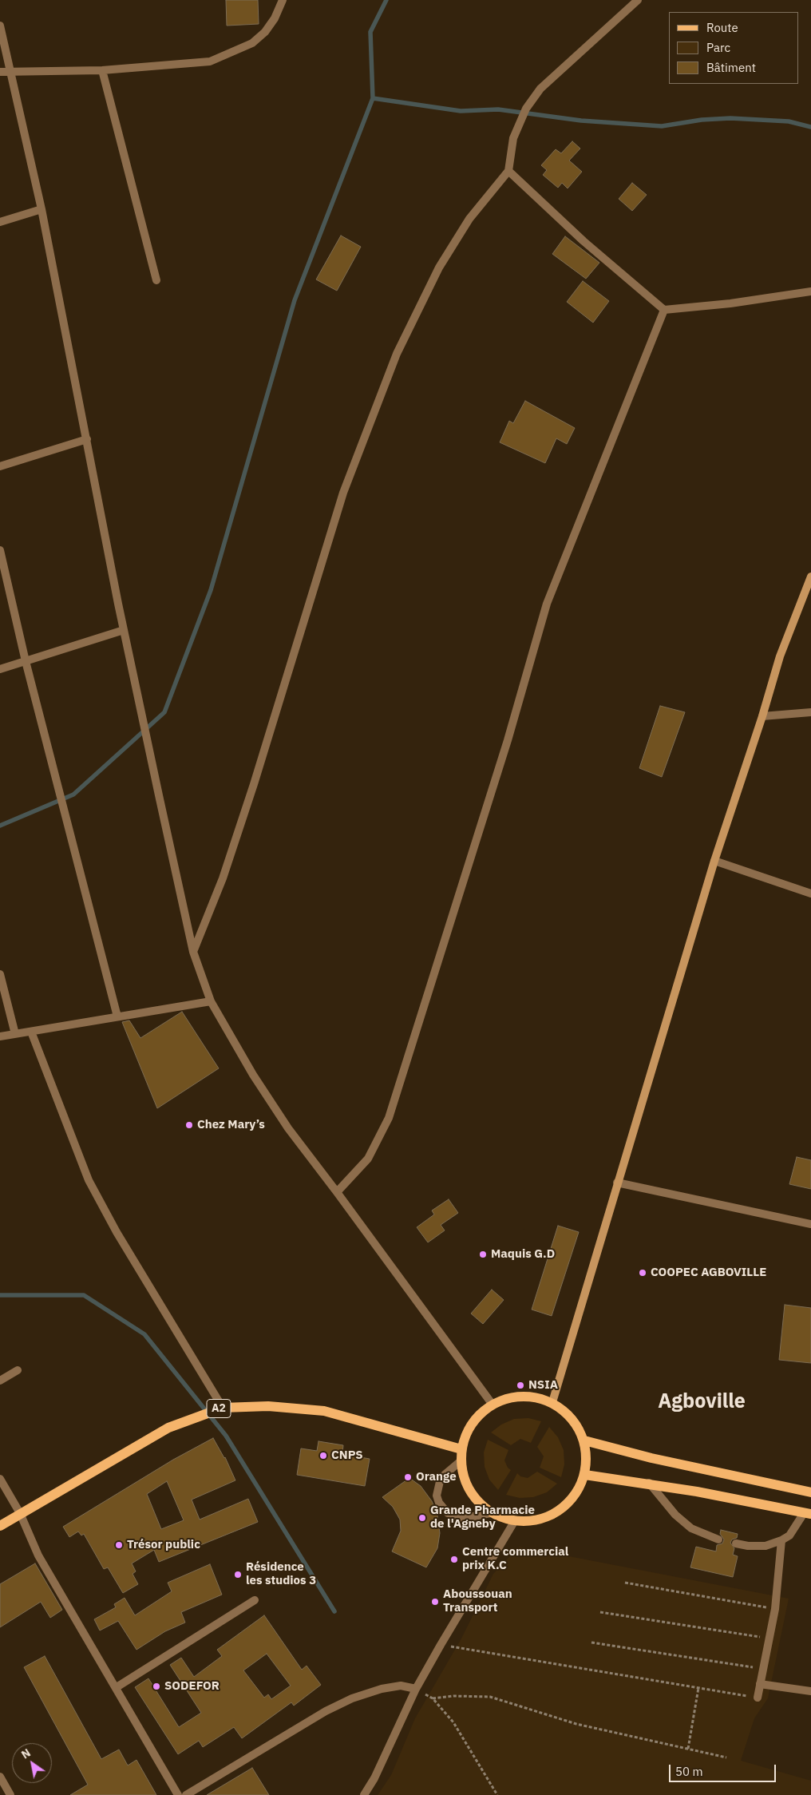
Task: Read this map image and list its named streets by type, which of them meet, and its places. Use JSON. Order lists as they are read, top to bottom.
{
  "streets": {
    "main road": ["A2"]
  },
  "districts": ["Agboville"],
  "places": [
    "Chez Mary’s",
    "Maquis G.D",
    "COOPEC AGBOVILLE",
    "NSIA",
    "CNPS",
    "Orange",
    "Grande Pharmacie de l'Agneby",
    "Trésor public",
    "Centre commercial prix K.C",
    "Résidence les studios 3",
    "Aboussouan Transport",
    "SODEFOR"
  ],
  "legend": ["Route", "Parc", "Bâtiment"],
  "scale_bar": "50 m",
  "north": "top left"
}
